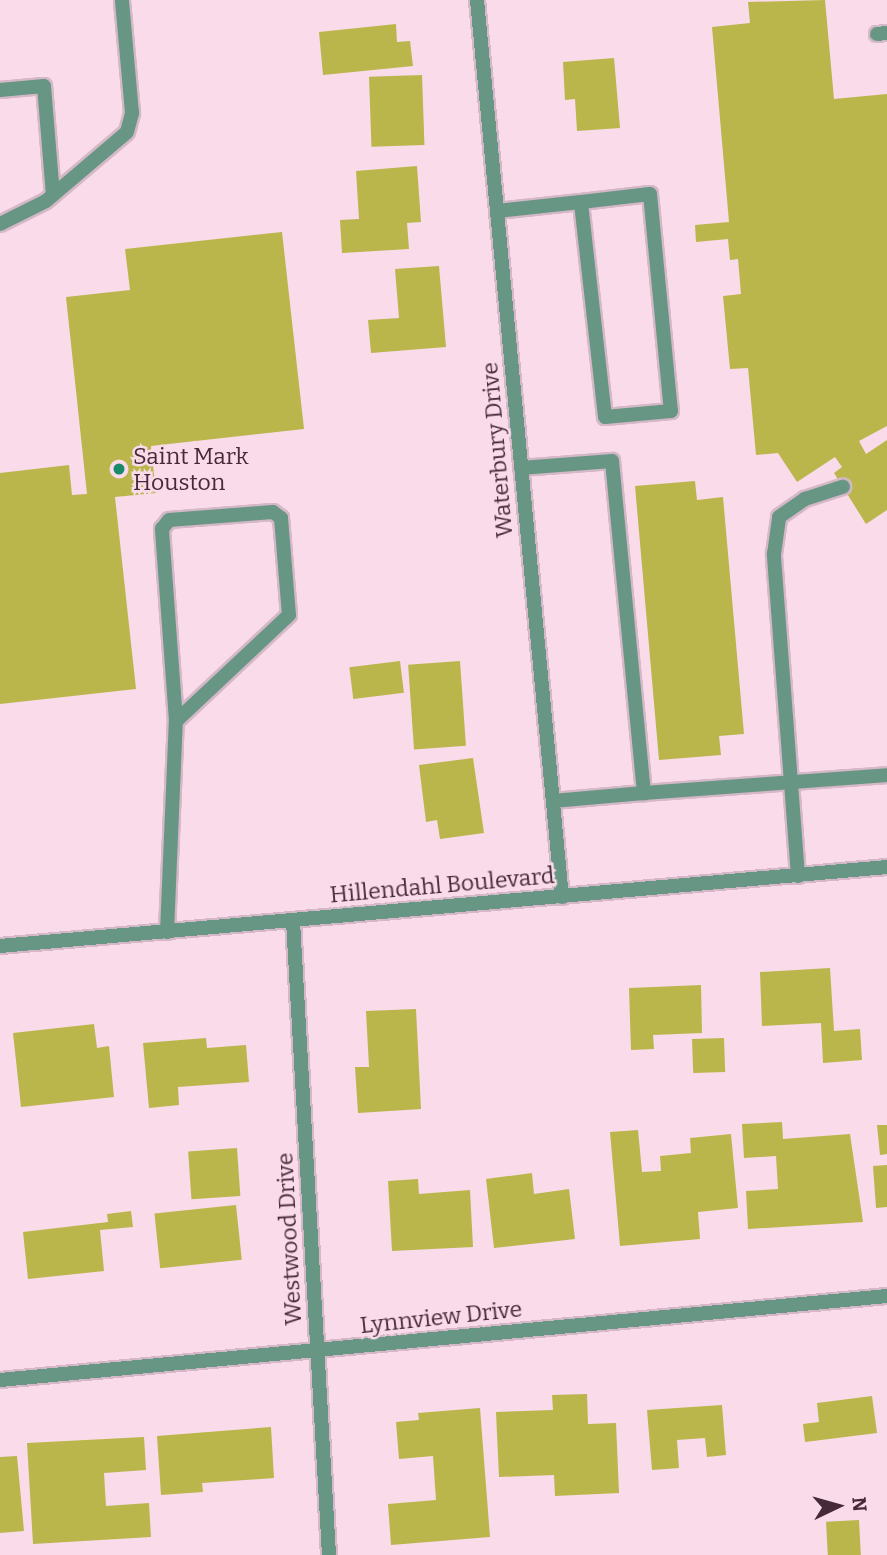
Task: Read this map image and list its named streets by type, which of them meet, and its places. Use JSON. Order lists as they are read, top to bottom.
{
  "streets": {
    "street": [
      "Waterbury Drive",
      "Hillendahl Boulevard",
      "Westwood Drive",
      "Lynnview Drive"
    ]
  },
  "crossings": [
    ["Waterbury Drive", "Hillendahl Boulevard"],
    ["Hillendahl Boulevard", "Westwood Drive"],
    ["Westwood Drive", "Lynnview Drive"]
  ],
  "places": ["Saint Mark Houston"],
  "north": "right"
}
